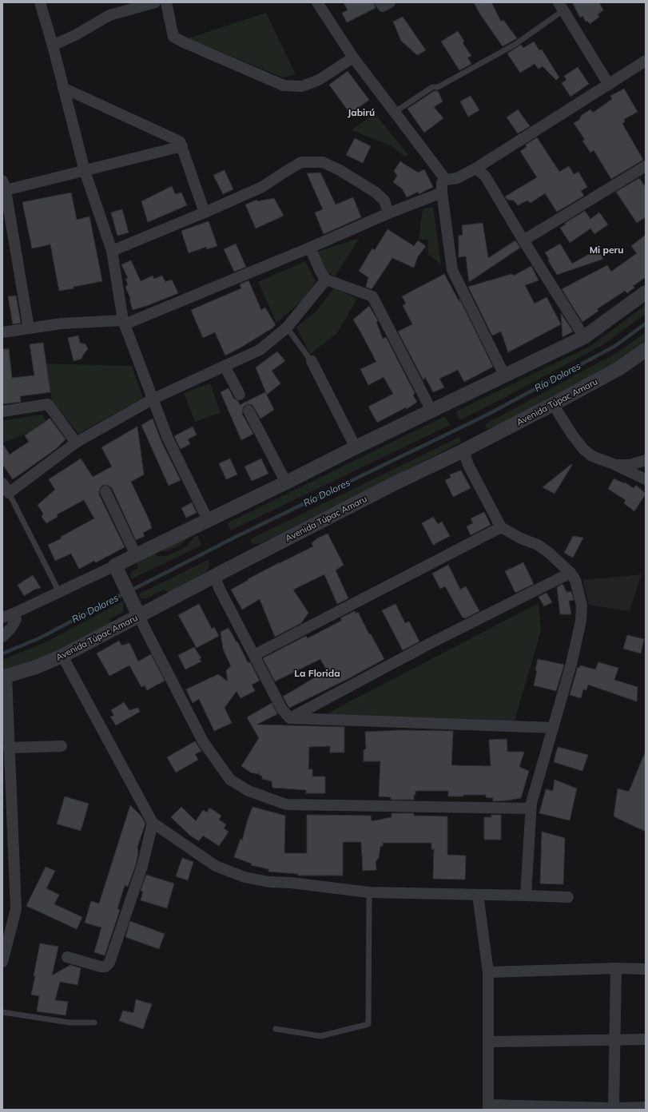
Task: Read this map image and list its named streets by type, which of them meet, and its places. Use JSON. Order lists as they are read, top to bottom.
{
  "streets": {
    "street": ["Avenida Túpac Amaru"]
  },
  "districts": ["Jabirú", "Mi peru", "La Florida"],
  "water": ["Río Dolores"]
}
